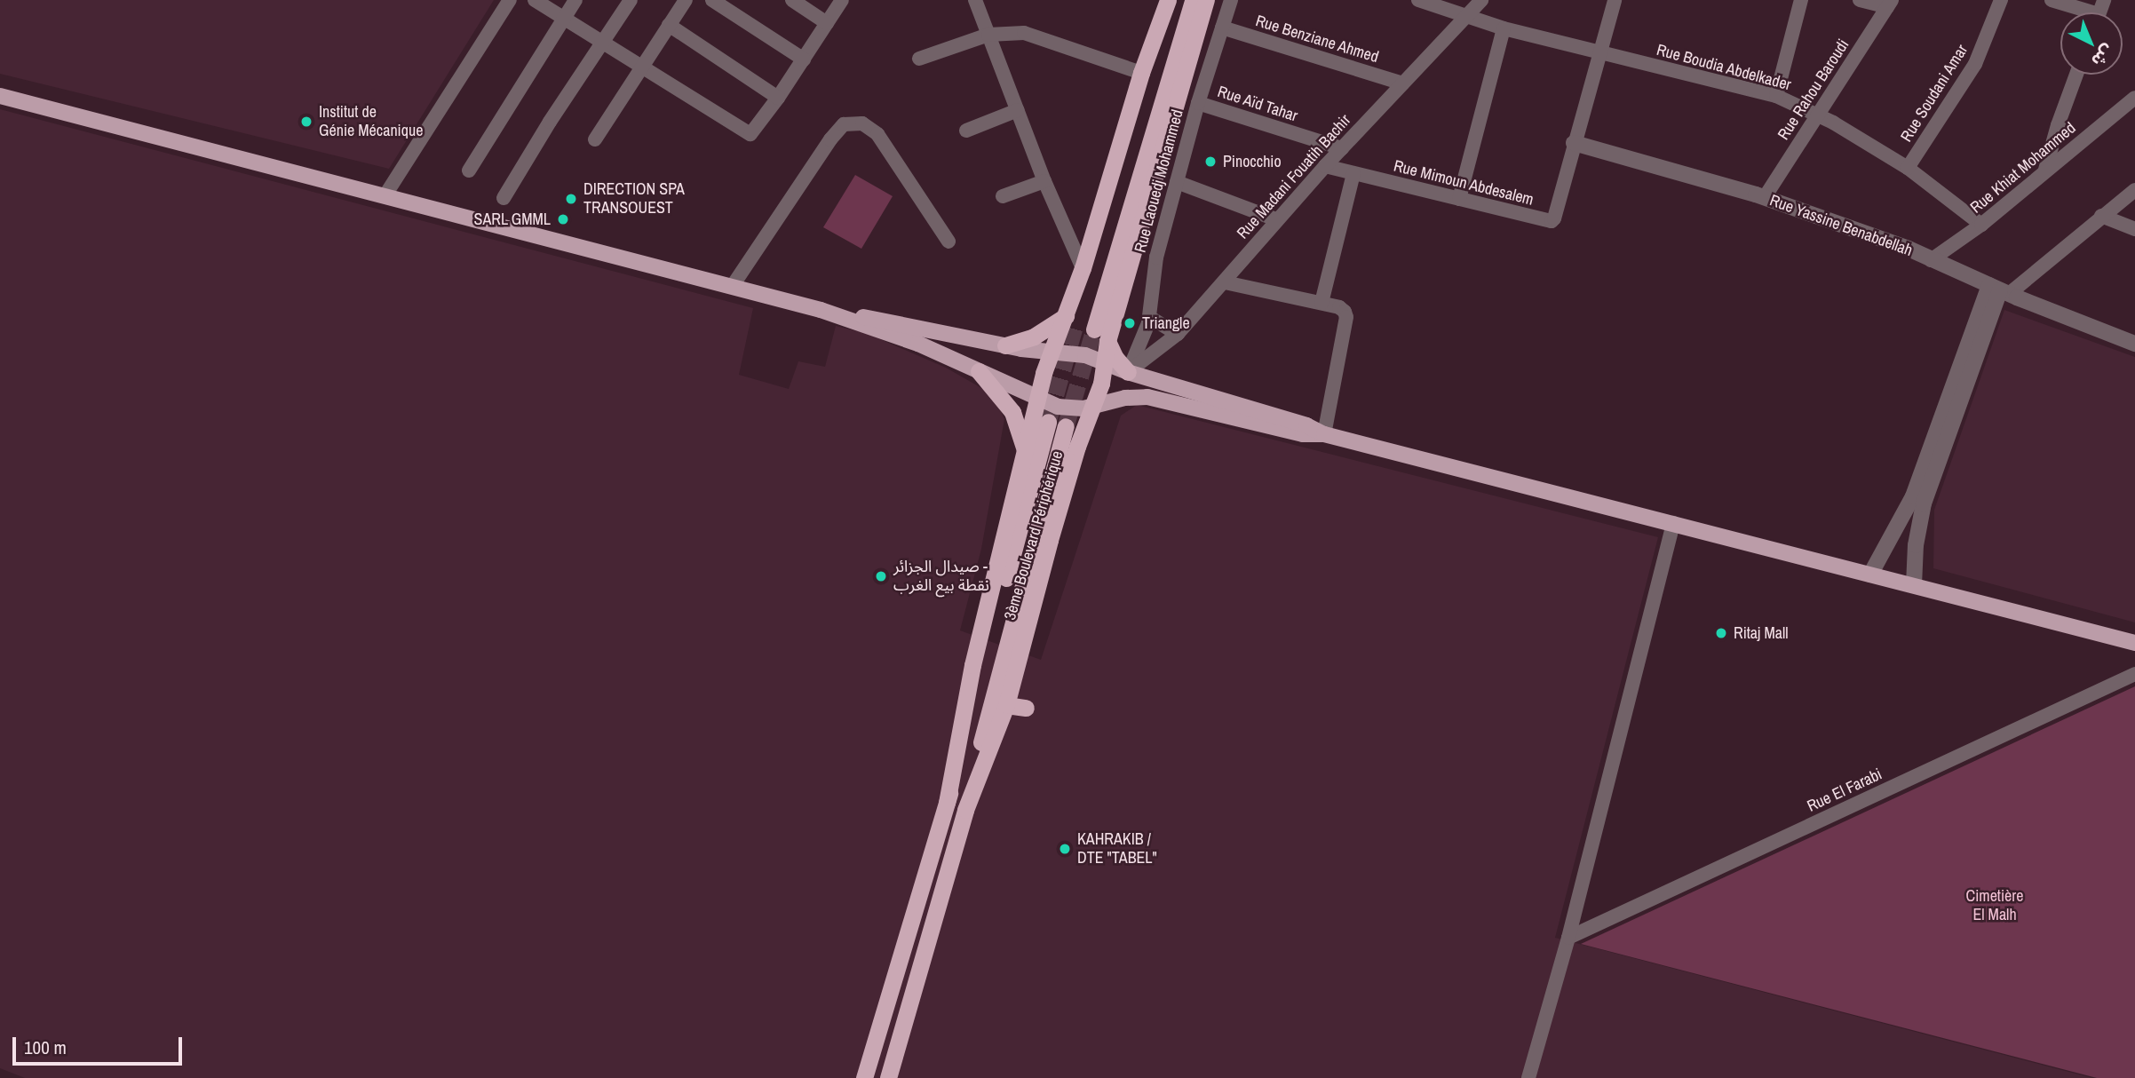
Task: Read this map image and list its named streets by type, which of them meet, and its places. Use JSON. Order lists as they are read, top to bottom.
{
  "streets": {
    "highway": ["3ème Boulevard Périphérique"],
    "street": [
      "Rue Benziane Ahmed",
      "Rue Boudia Abdelkader",
      "Rue Rahou Baroudi",
      "Rue Soudani Amar",
      "Rue Aïd Tahar",
      "Rue Khiat Mohammed",
      "Rue Madani Fouatih Bachir",
      "Rue Laouedj Mohammed",
      "Rue Mimoun Abdesalem",
      "Rue Yassine Benabdellah",
      "Rue El Farabi"
    ]
  },
  "crossings": [
    ["Rue Benziane Ahmed", "Rue Madani Fouatih Bachir"],
    ["Rue Benziane Ahmed", "Rue Laouedj Mohammed"],
    ["Rue Boudia Abdelkader", "Rue Rahou Baroudi"],
    ["Rue Boudia Abdelkader", "Rue Soudani Amar"],
    ["Rue Boudia Abdelkader", "Rue Khiat Mohammed"],
    ["Rue Boudia Abdelkader", "Rue Madani Fouatih Bachir"],
    ["Rue Boudia Abdelkader", "Rue Mimoun Abdesalem"],
    ["Rue Rahou Baroudi", "Rue Yassine Benabdellah"],
    ["Rue Aïd Tahar", "Rue Madani Fouatih Bachir"],
    ["Rue Aïd Tahar", "Rue Laouedj Mohammed"],
    ["Rue Khiat Mohammed", "Rue Yassine Benabdellah"],
    ["Rue Madani Fouatih Bachir", "Rue Laouedj Mohammed"],
    ["Rue Madani Fouatih Bachir", "Rue Mimoun Abdesalem"],
    ["Rue Mimoun Abdesalem", "Rue Yassine Benabdellah"]
  ],
  "parks": ["Cimetière El Malh"],
  "places": [
    "Institut de Génie Mécanique",
    "Pinocchio",
    "DIRECTION SPA TRANSOUEST",
    "SARL GMML",
    "Triangle",
    "صيدال الجزائر - نقطة بيع الغرب",
    "Ritaj Mall",
    "KAHRAKIB / DTE \"TABEL\""
  ],
  "scale_bar": "100 m",
  "north": "bottom right"
}
